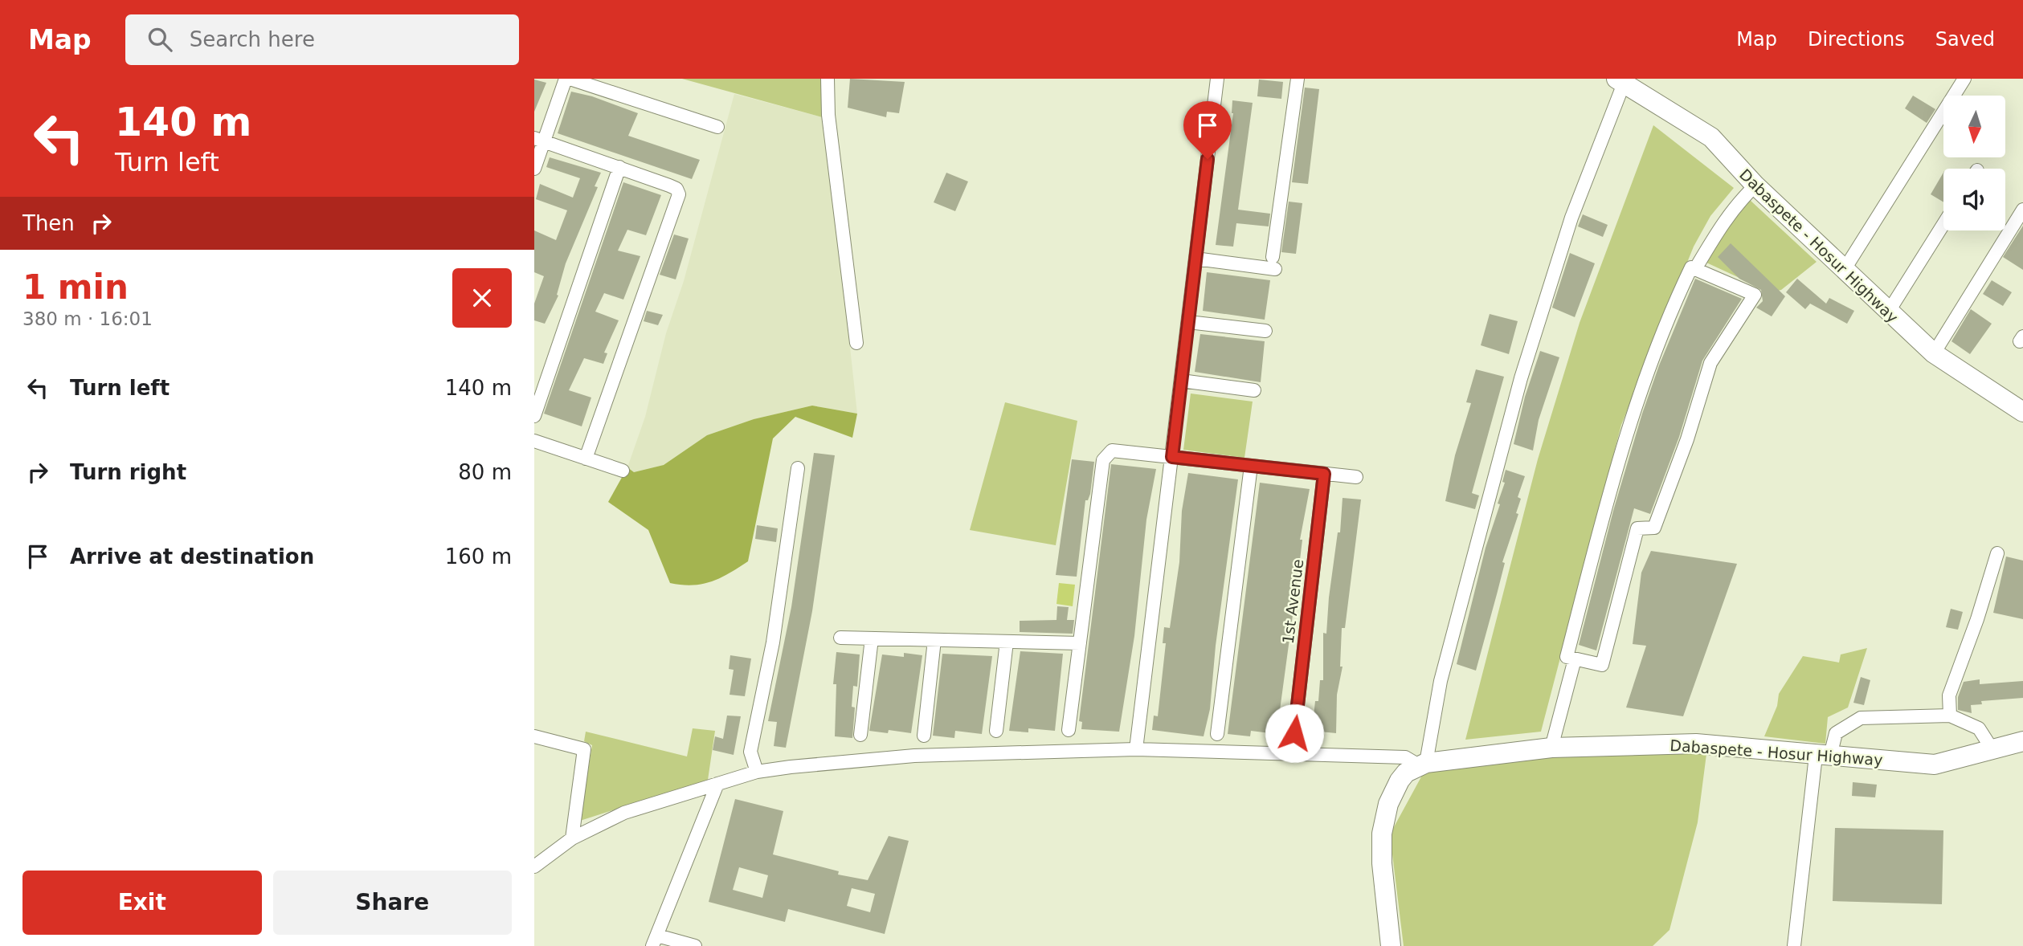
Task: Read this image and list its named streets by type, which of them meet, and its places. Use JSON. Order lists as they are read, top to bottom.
{
  "streets": {
    "highway": ["Dabaspete - Hosur Highway"],
    "street": ["1st Avenue"]
  },
  "north": "bottom",
  "page": {
    "header": "Map",
    "search": "Search here",
    "nav": ["Map", "Directions", "Saved"],
    "turn": ["140 m", "Turn left"],
    "then": "Then",
    "heading": ["1 min", "380 m · 16:01"],
    "list": [
      {
        "name": "Turn left",
        "value": "140 m"
      },
      {
        "name": "Turn right",
        "value": "80 m"
      },
      {
        "name": "Arrive at destination",
        "value": "160 m"
      }
    ],
    "buttons": ["Exit", "Share"]
  }
}
